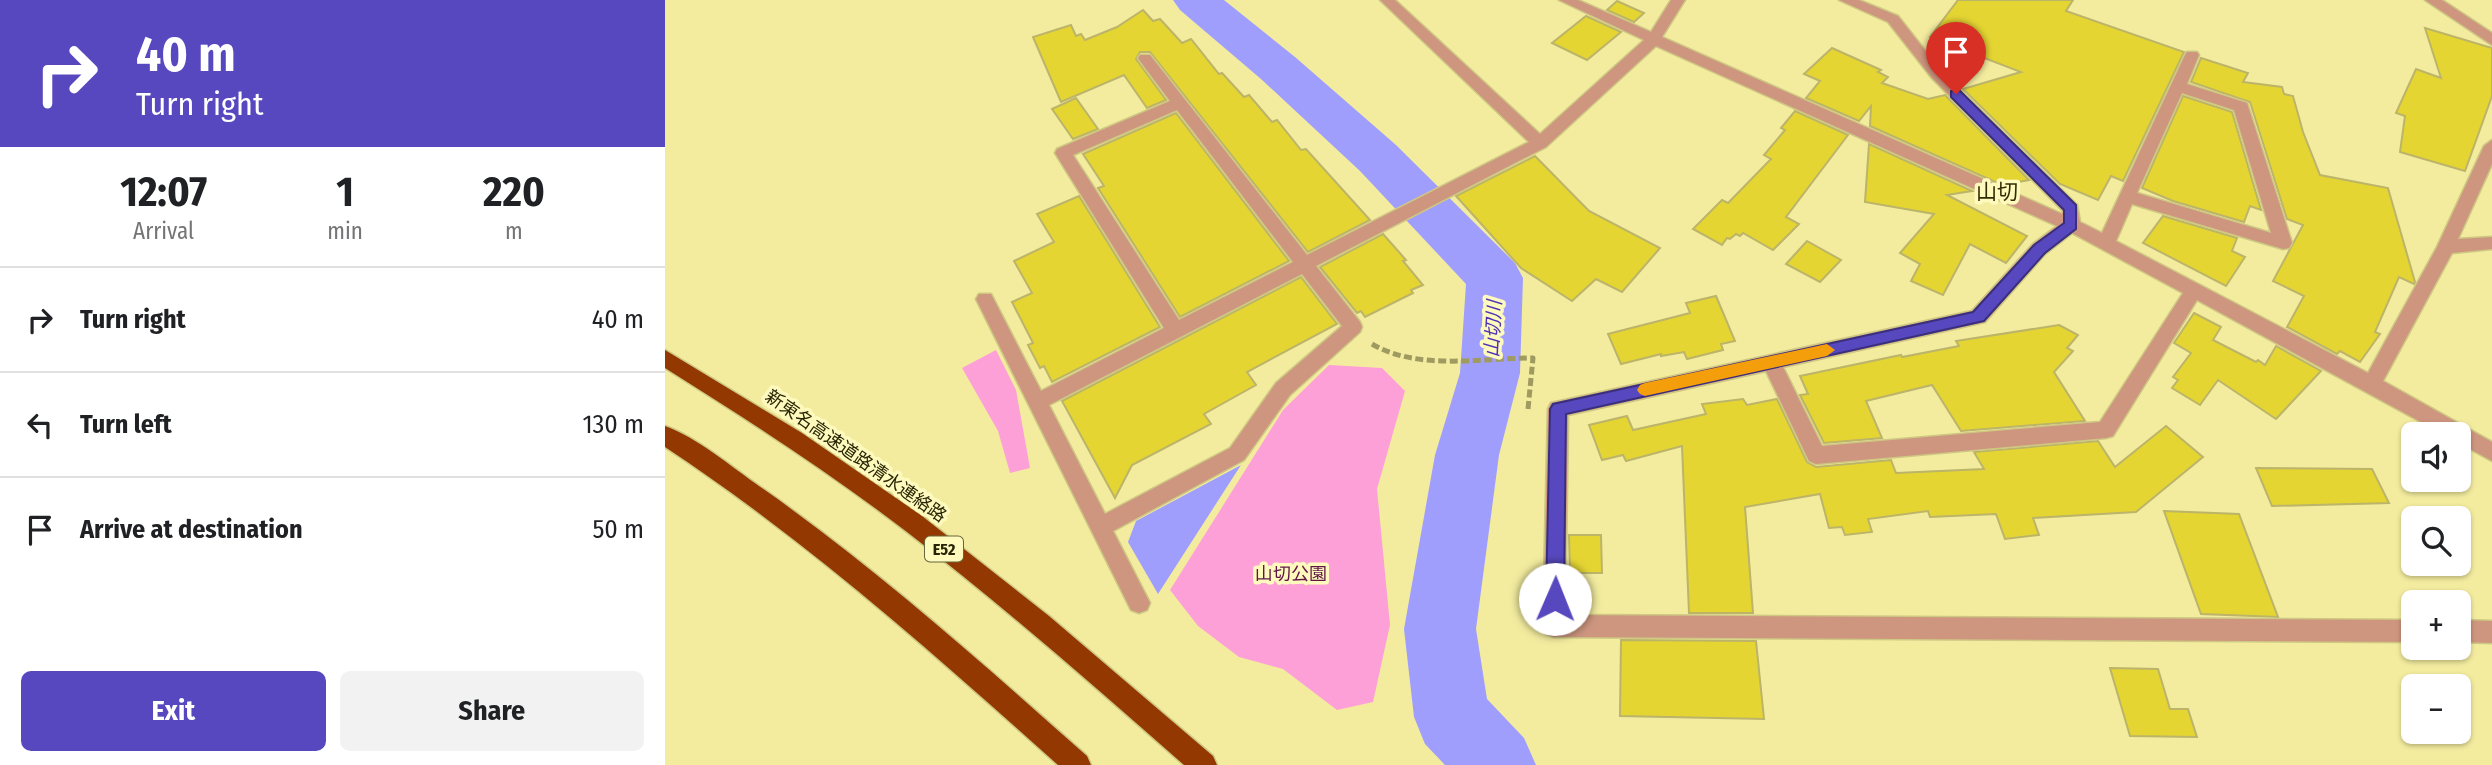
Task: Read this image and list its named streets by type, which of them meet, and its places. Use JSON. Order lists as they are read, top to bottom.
{
  "streets": {
    "highway": ["新東名高速道路清水連絡路", "E52"]
  },
  "districts": ["山切"],
  "water": ["山切川"],
  "parks": ["山切公園"],
  "page": {
    "turn": ["40 m", "Turn right"],
    "eta": [
      "12:07",
      "Arrival",
      "1",
      "min",
      "220",
      "m"
    ],
    "list": [
      {
        "name": "Turn right",
        "value": "40 m"
      },
      {
        "name": "Turn left",
        "value": "130 m"
      },
      {
        "name": "Arrive at destination",
        "value": "50 m"
      }
    ],
    "map_buttons": ["+", "−"],
    "buttons": ["Exit", "Share"]
  }
}
